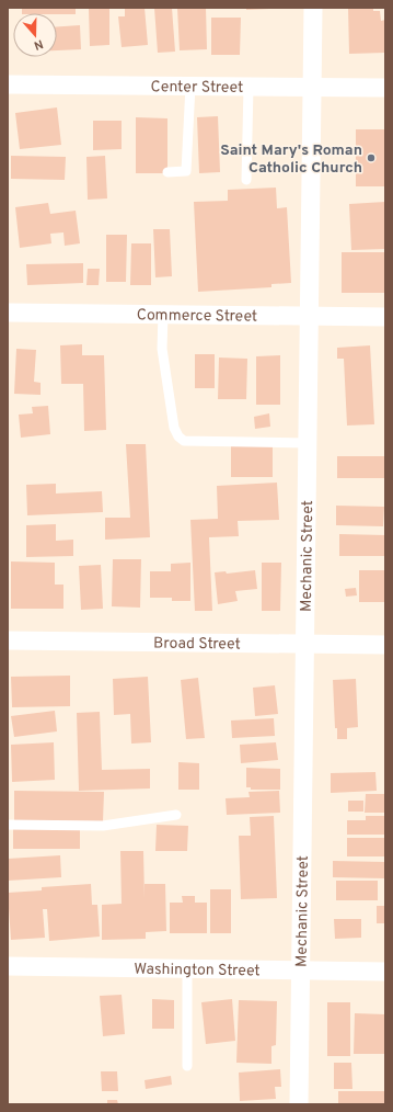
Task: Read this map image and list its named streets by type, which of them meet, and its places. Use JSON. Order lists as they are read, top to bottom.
{
  "streets": {
    "street": [
      "Center Street",
      "Commerce Street",
      "Mechanic Street",
      "Broad Street",
      "Washington Street"
    ]
  },
  "crossings": [
    ["Center Street", "Mechanic Street"],
    ["Commerce Street", "Mechanic Street"],
    ["Mechanic Street", "Broad Street"],
    ["Mechanic Street", "Washington Street"]
  ],
  "places": ["Saint Mary's Roman Catholic Church"],
  "north": "bottom"
}
